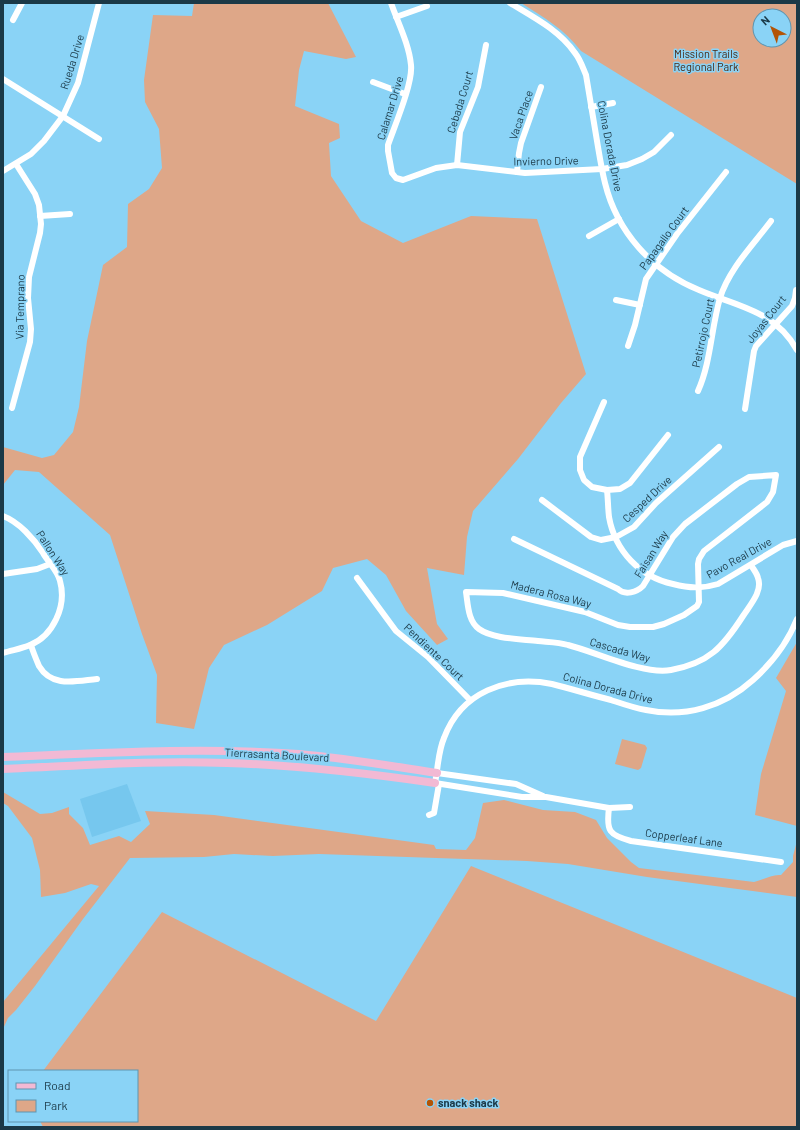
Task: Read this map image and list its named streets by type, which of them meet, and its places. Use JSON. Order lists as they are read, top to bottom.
{
  "streets": {
    "main road": ["Tierrasanta Boulevard"],
    "street": [
      "Rueda Drive",
      "Cebada Court",
      "Calamar Drive",
      "Vaca Place",
      "Colina Dorada Drive",
      "Invierno Drive",
      "Papagallo Court",
      "Via Temprano",
      "Joyas Court",
      "Petirrojo Court",
      "Cesped Drive",
      "Pallon Way",
      "Faisan Way",
      "Pavo Real Drive",
      "Madera Rosa Way",
      "Cascada Way",
      "Pendiente Court",
      "Copperleaf Lane"
    ]
  },
  "crossings": [
    ["Rueda Drive", "Via Temprano"],
    ["Cebada Court", "Invierno Drive"],
    ["Calamar Drive", "Invierno Drive"],
    ["Vaca Place", "Invierno Drive"],
    ["Colina Dorada Drive", "Invierno Drive"],
    ["Colina Dorada Drive", "Papagallo Court"],
    ["Colina Dorada Drive", "Joyas Court"],
    ["Colina Dorada Drive", "Petirrojo Court"],
    ["Colina Dorada Drive", "Pendiente Court"],
    ["Colina Dorada Drive", "Tierrasanta Boulevard"],
    ["Cesped Drive", "Pavo Real Drive"],
    ["Faisan Way", "Pavo Real Drive"],
    ["Faisan Way", "Madera Rosa Way"],
    ["Pavo Real Drive", "Madera Rosa Way"],
    ["Pavo Real Drive", "Cascada Way"],
    ["Madera Rosa Way", "Cascada Way"],
    ["Tierrasanta Boulevard", "Copperleaf Lane"]
  ],
  "parks": ["Mission Trails Regional Park"],
  "places": ["snack shack"],
  "legend": ["Road", "Park"],
  "north": "top left"
}
